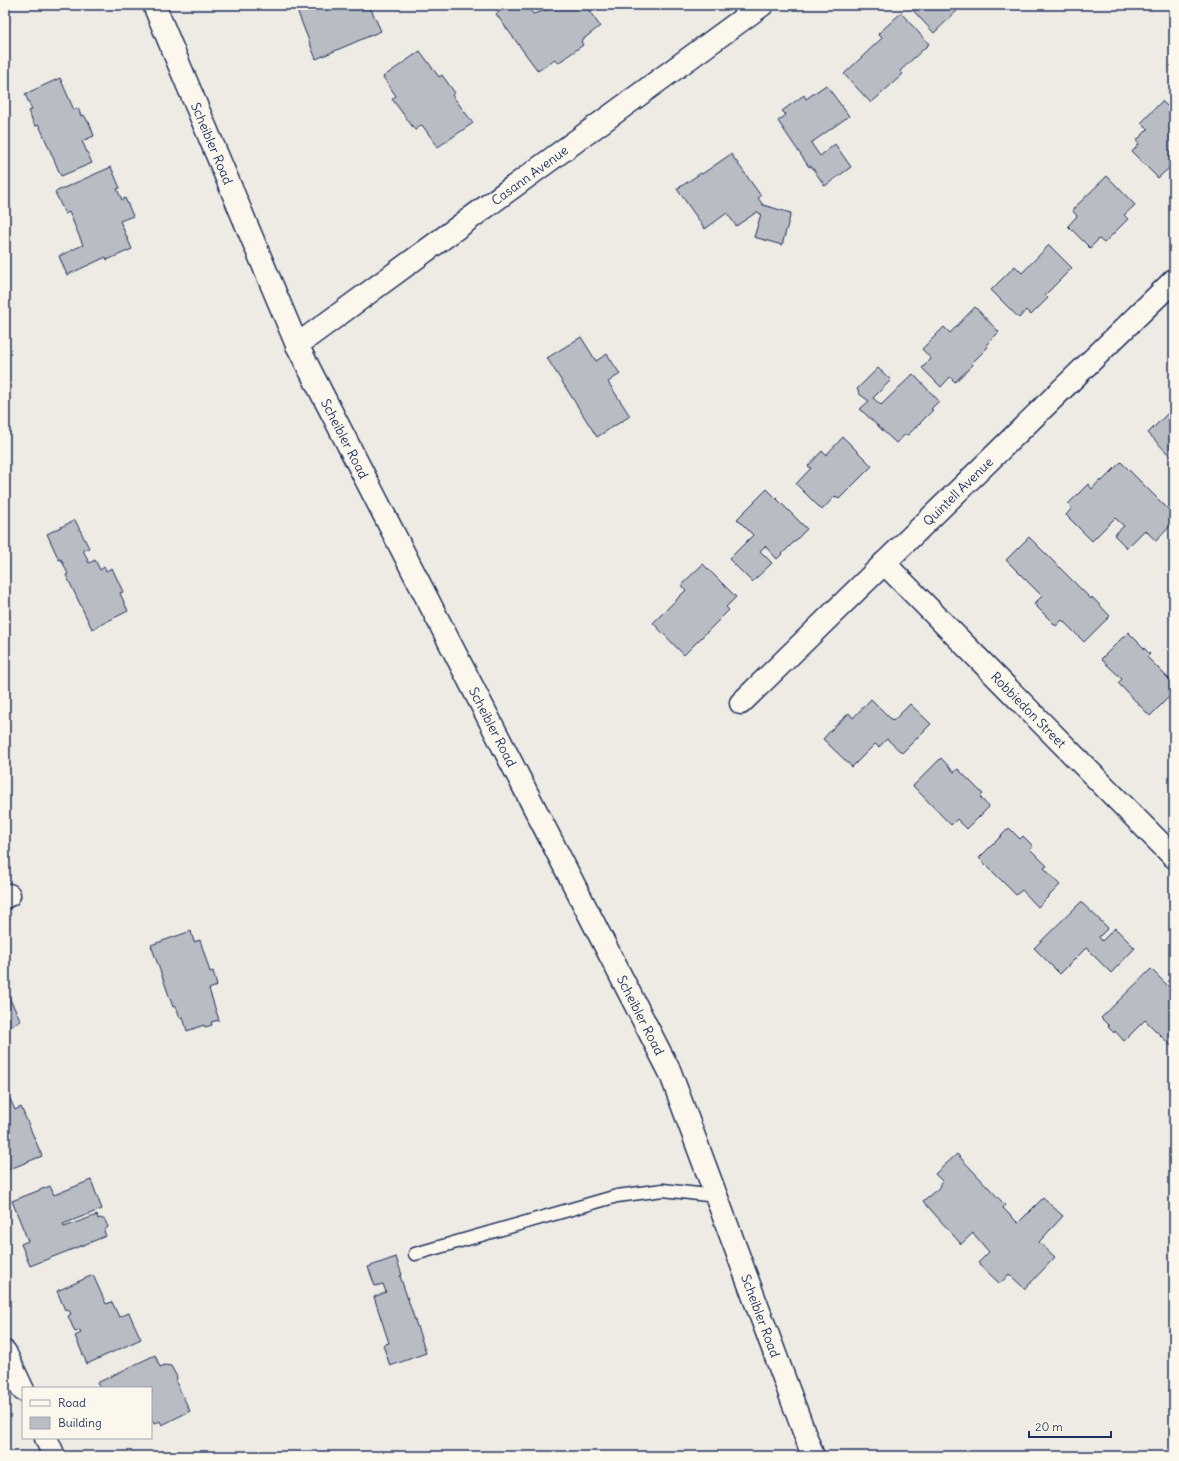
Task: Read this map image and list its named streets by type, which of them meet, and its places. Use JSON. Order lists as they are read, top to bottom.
{
  "streets": {
    "street": [
      "Scheibler Road",
      "Casann Avenue",
      "Quintell Avenue",
      "Robbiedon Street"
    ]
  },
  "crossings": [
    ["Scheibler Road", "Casann Avenue"],
    ["Quintell Avenue", "Robbiedon Street"]
  ],
  "legend": ["Road", "Building"],
  "scale_bar": "20 m"
}
